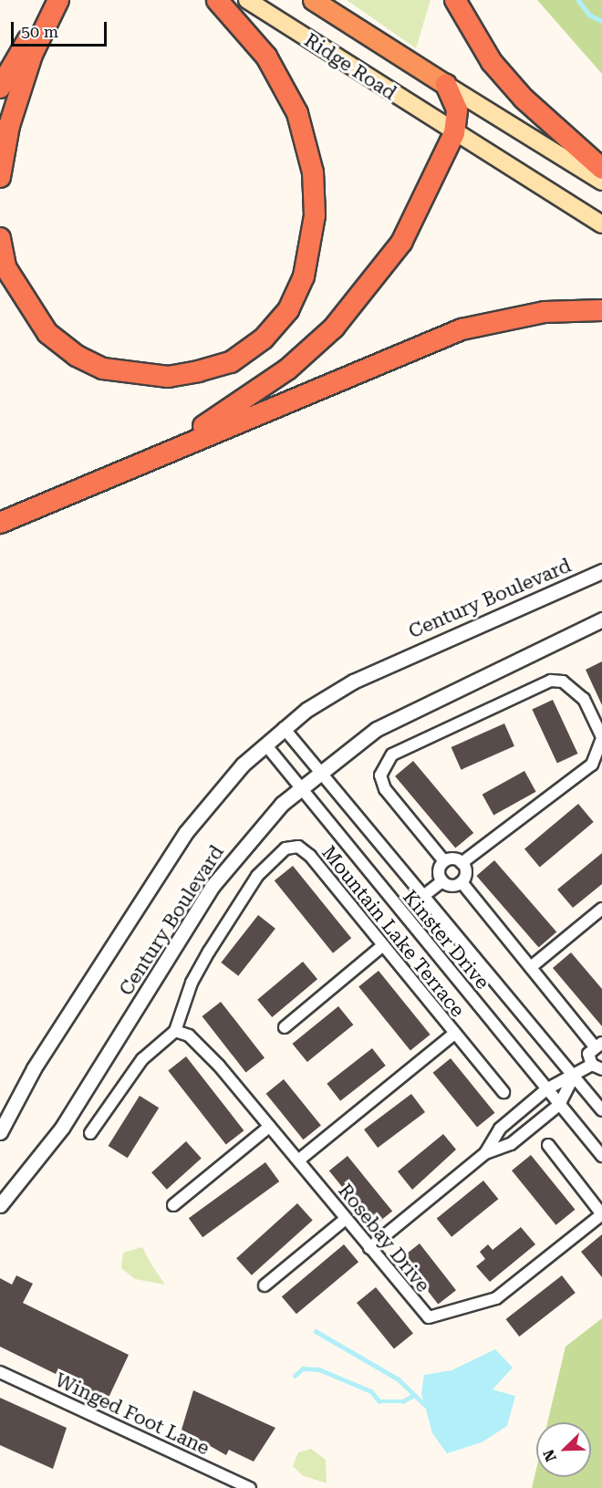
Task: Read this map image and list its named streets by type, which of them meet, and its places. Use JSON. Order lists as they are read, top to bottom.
{
  "streets": {
    "highway": ["Ridge Road"],
    "street": [
      "Century Boulevard",
      "Mountain Lake Terrace",
      "Kinster Drive",
      "Rosebay Drive",
      "Winged Foot Lane"
    ]
  },
  "crossings": [
    ["Century Boulevard", "Kinster Drive"],
    ["Mountain Lake Terrace", "Rosebay Drive"]
  ],
  "scale_bar": "50 m",
  "north": "bottom left"
}
